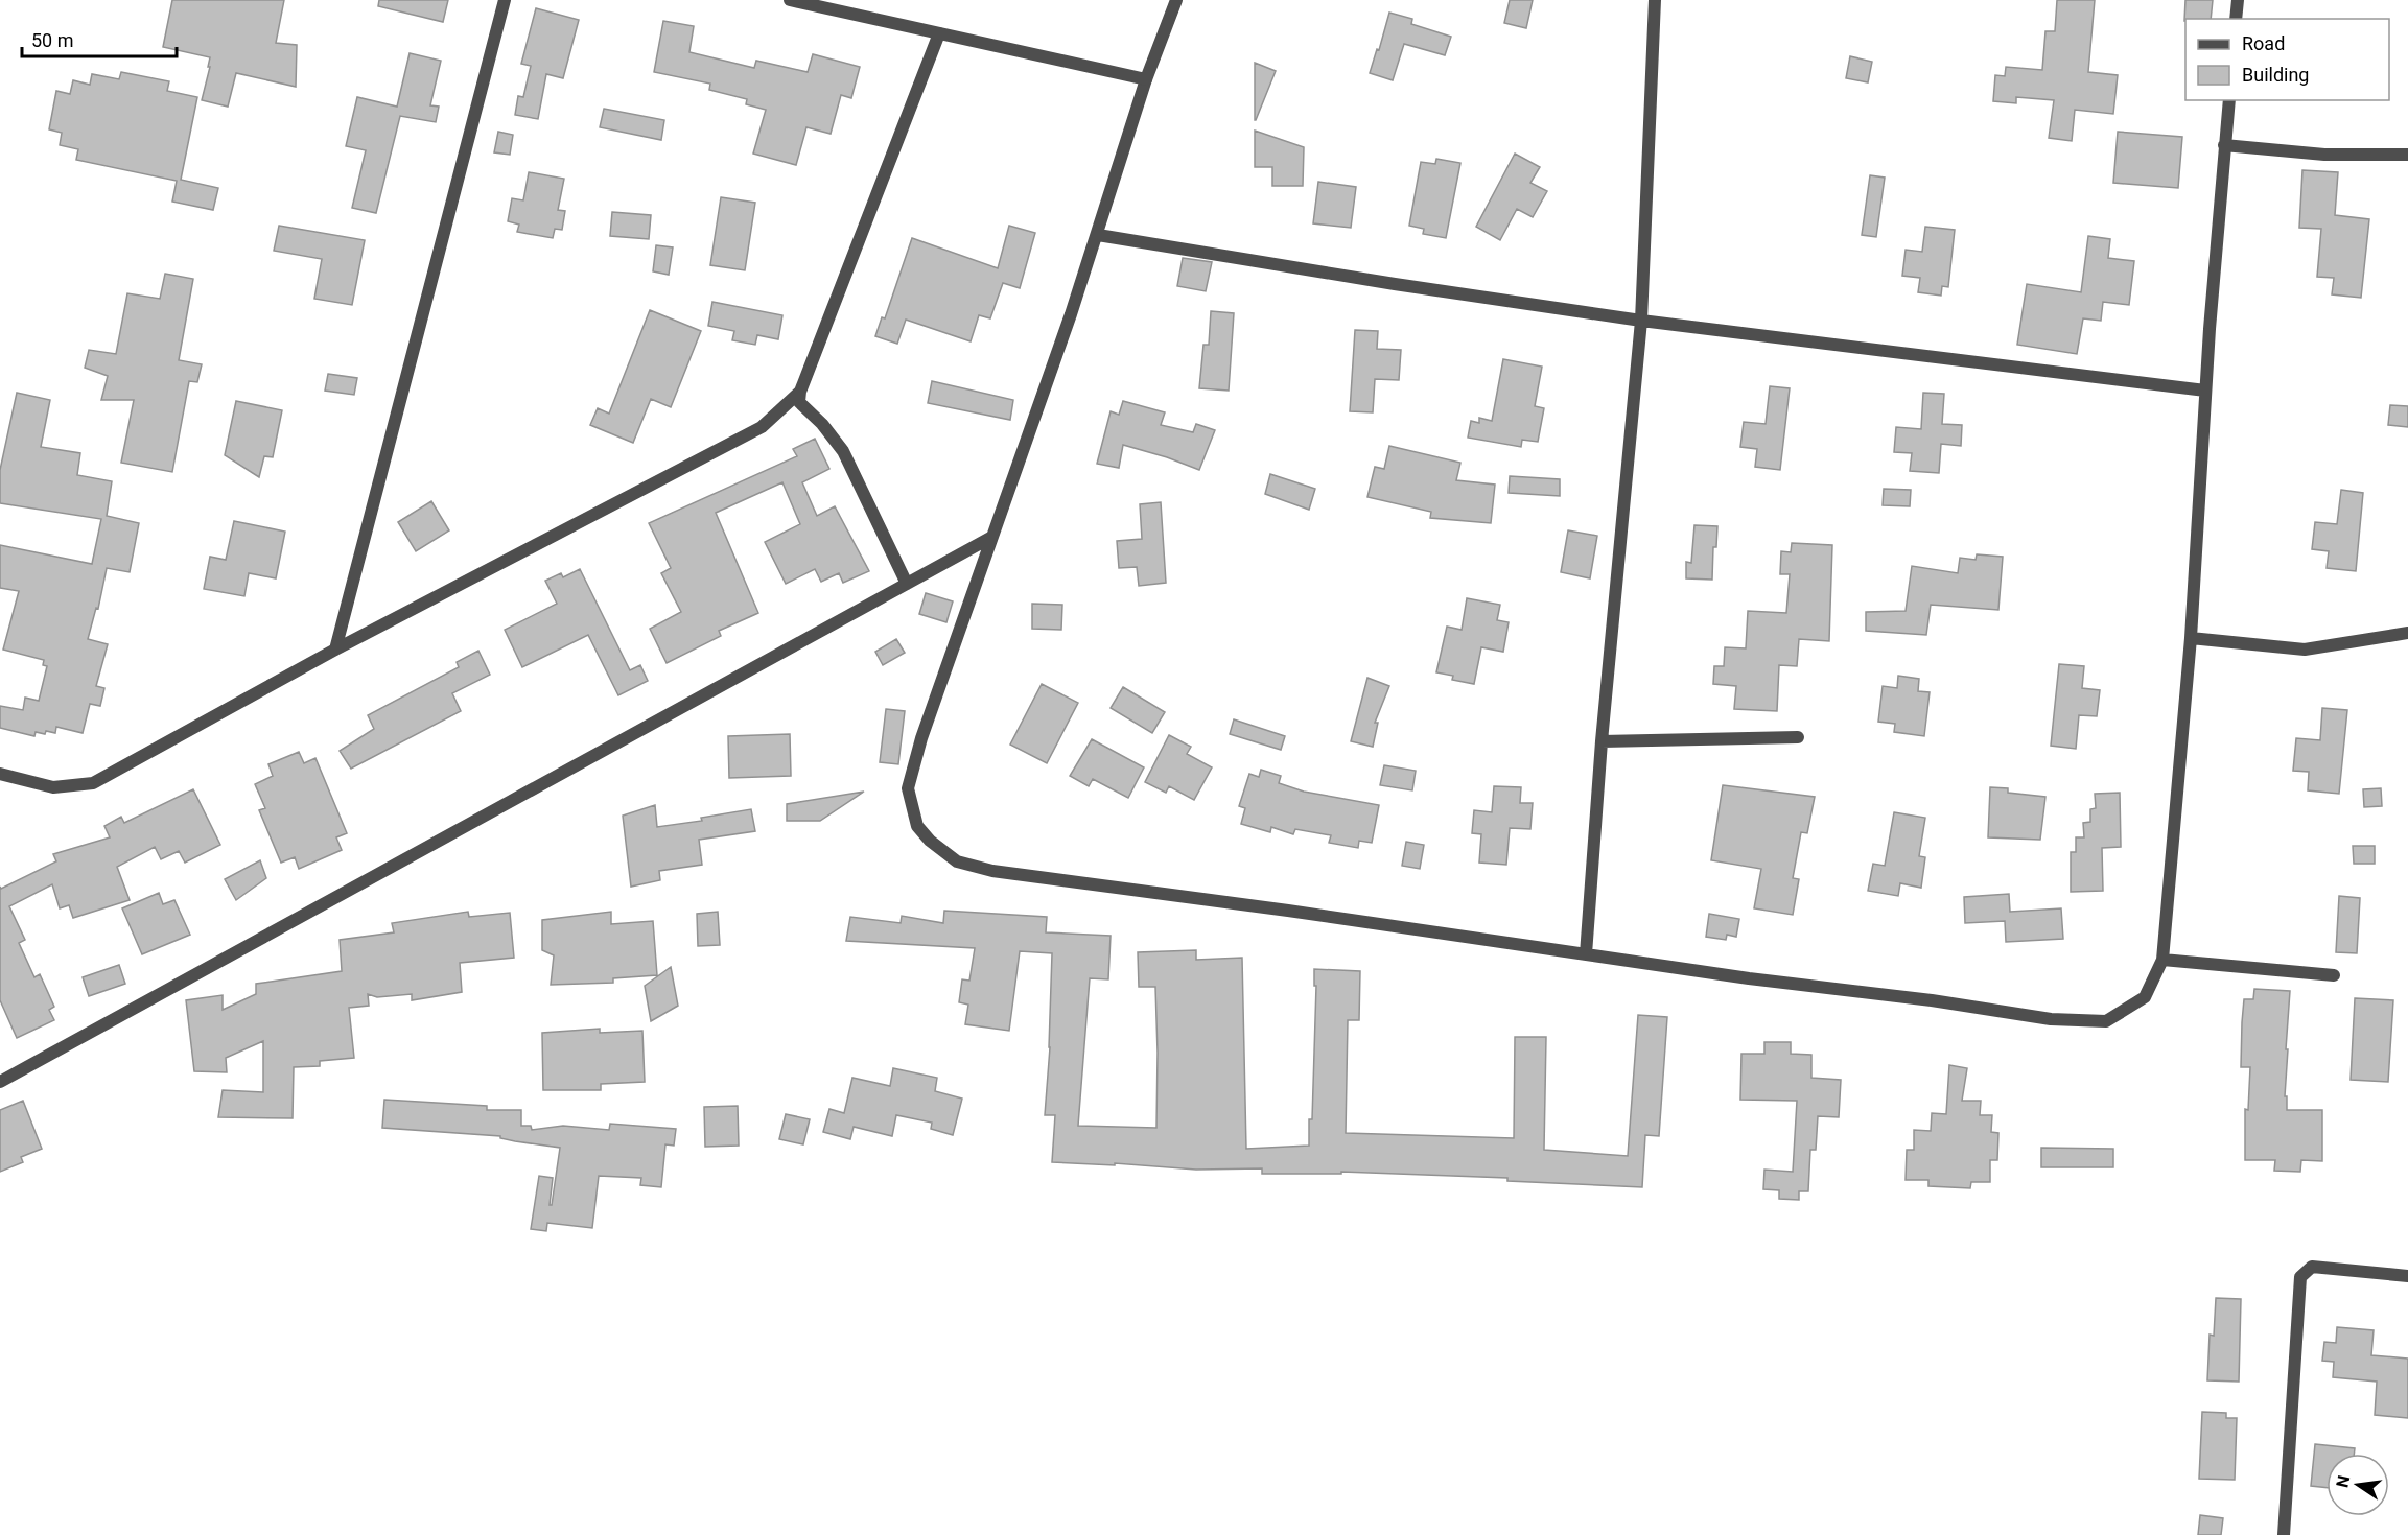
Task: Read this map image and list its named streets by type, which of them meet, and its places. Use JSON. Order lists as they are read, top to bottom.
{
  "legend": ["Road", "Building"],
  "scale_bar": "50 m",
  "north": "left"
}
